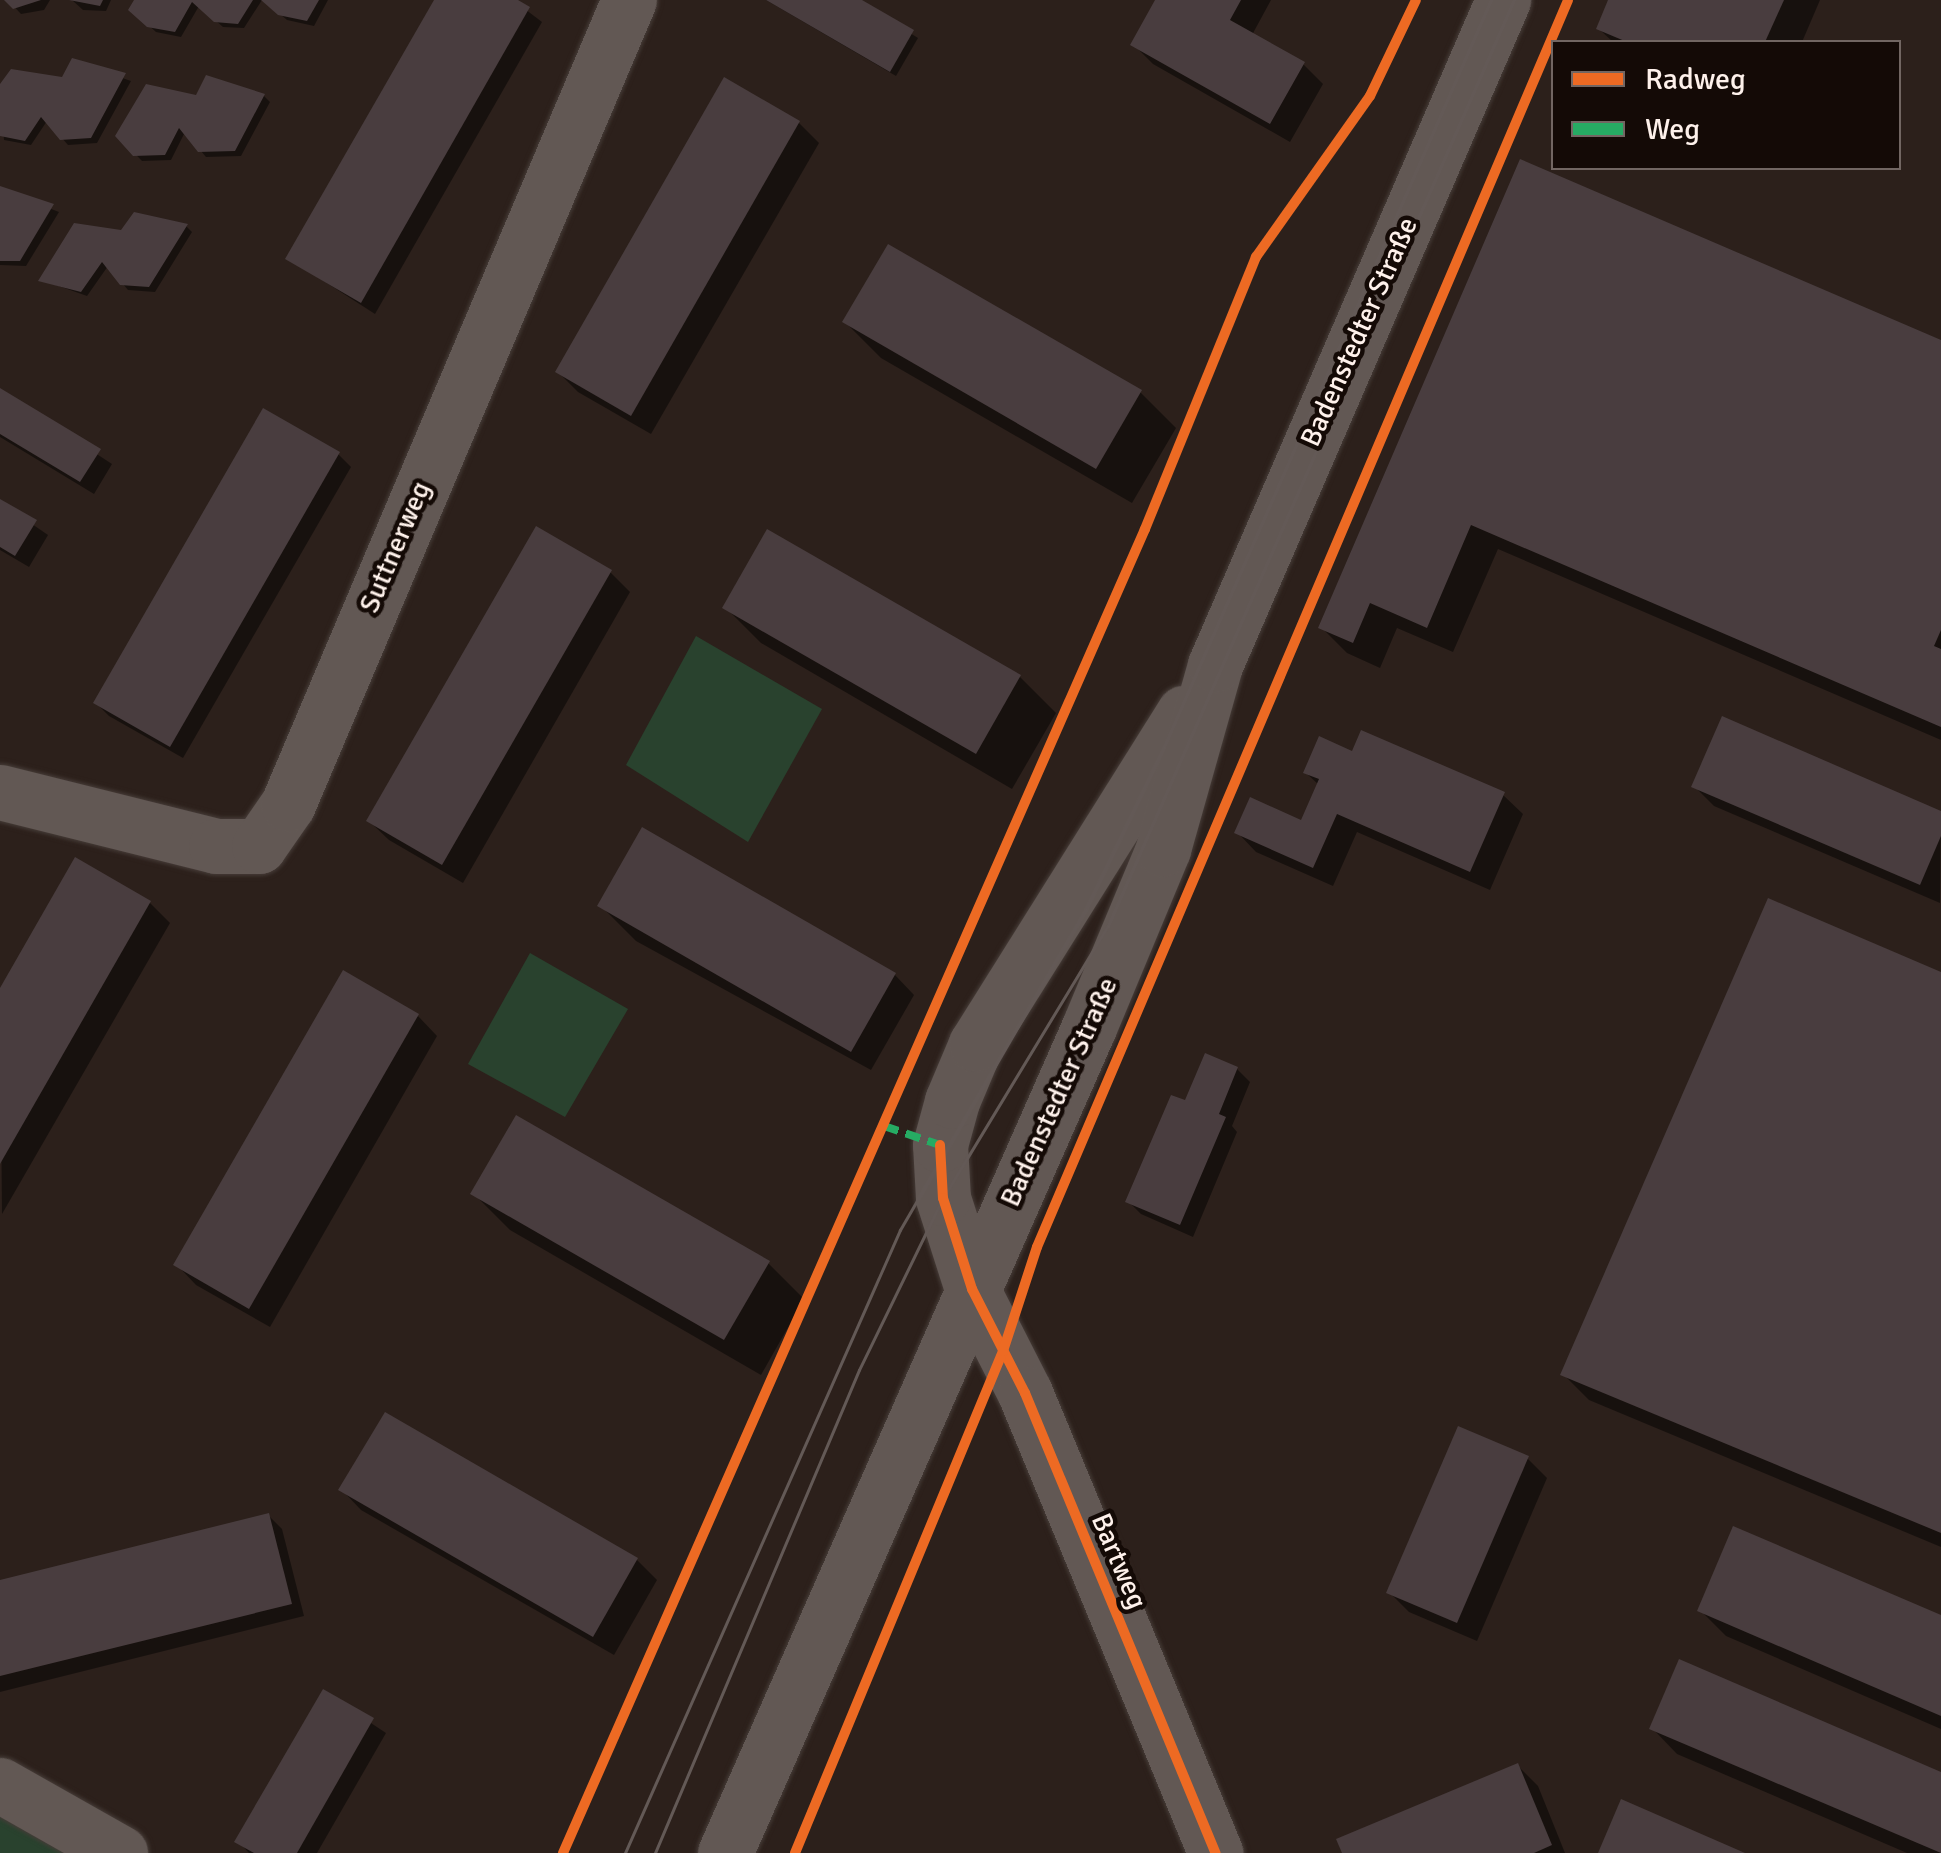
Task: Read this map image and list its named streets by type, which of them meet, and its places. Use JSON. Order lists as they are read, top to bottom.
{
  "streets": {
    "street": ["Badenstedter Straße", "Suttnerweg", "Bartweg"]
  },
  "crossings": [
    ["Badenstedter Straße", "Bartweg"]
  ],
  "legend": ["Radweg", "Weg"]
}
